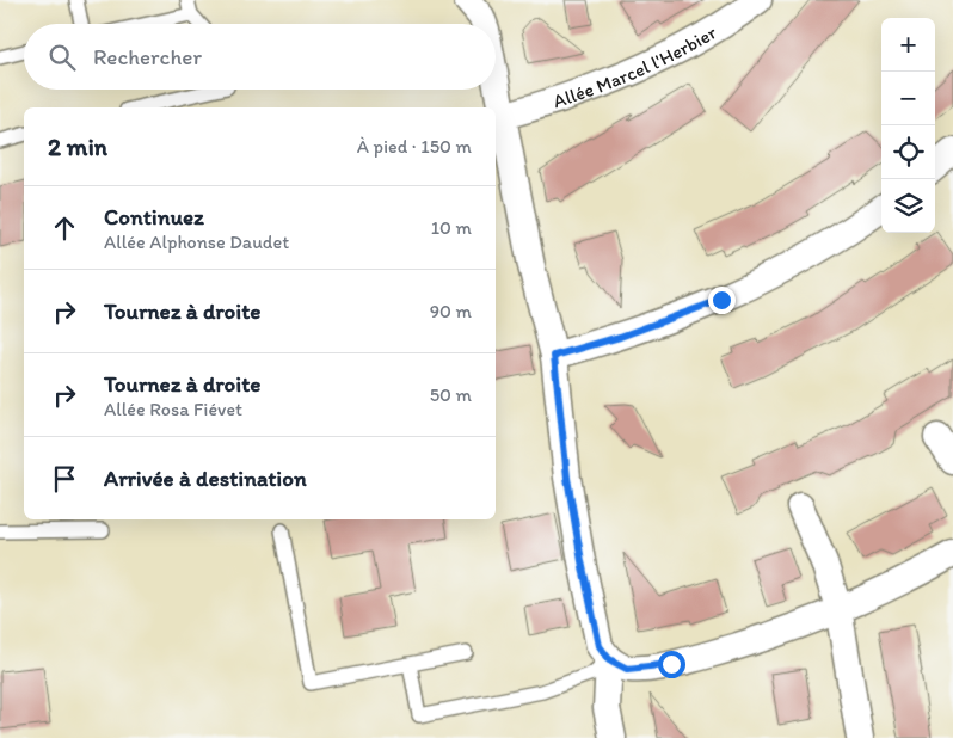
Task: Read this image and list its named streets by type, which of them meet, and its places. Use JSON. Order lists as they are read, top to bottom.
{
  "streets": {
    "street": ["Allée Marcel l'Herbier"]
  },
  "page": {
    "map_buttons": ["+", "−"],
    "search": "Rechercher",
    "heading": ["2 min", "À pied · 150 m"],
    "list": [
      ["Continuez", "Allée Alphonse Daudet", "10 m"],
      ["Tournez à droite", "90 m"],
      ["Tournez à droite", "Allée Rosa Fiévet", "50 m"],
      "Arrivée à destination"
    ]
  }
}
